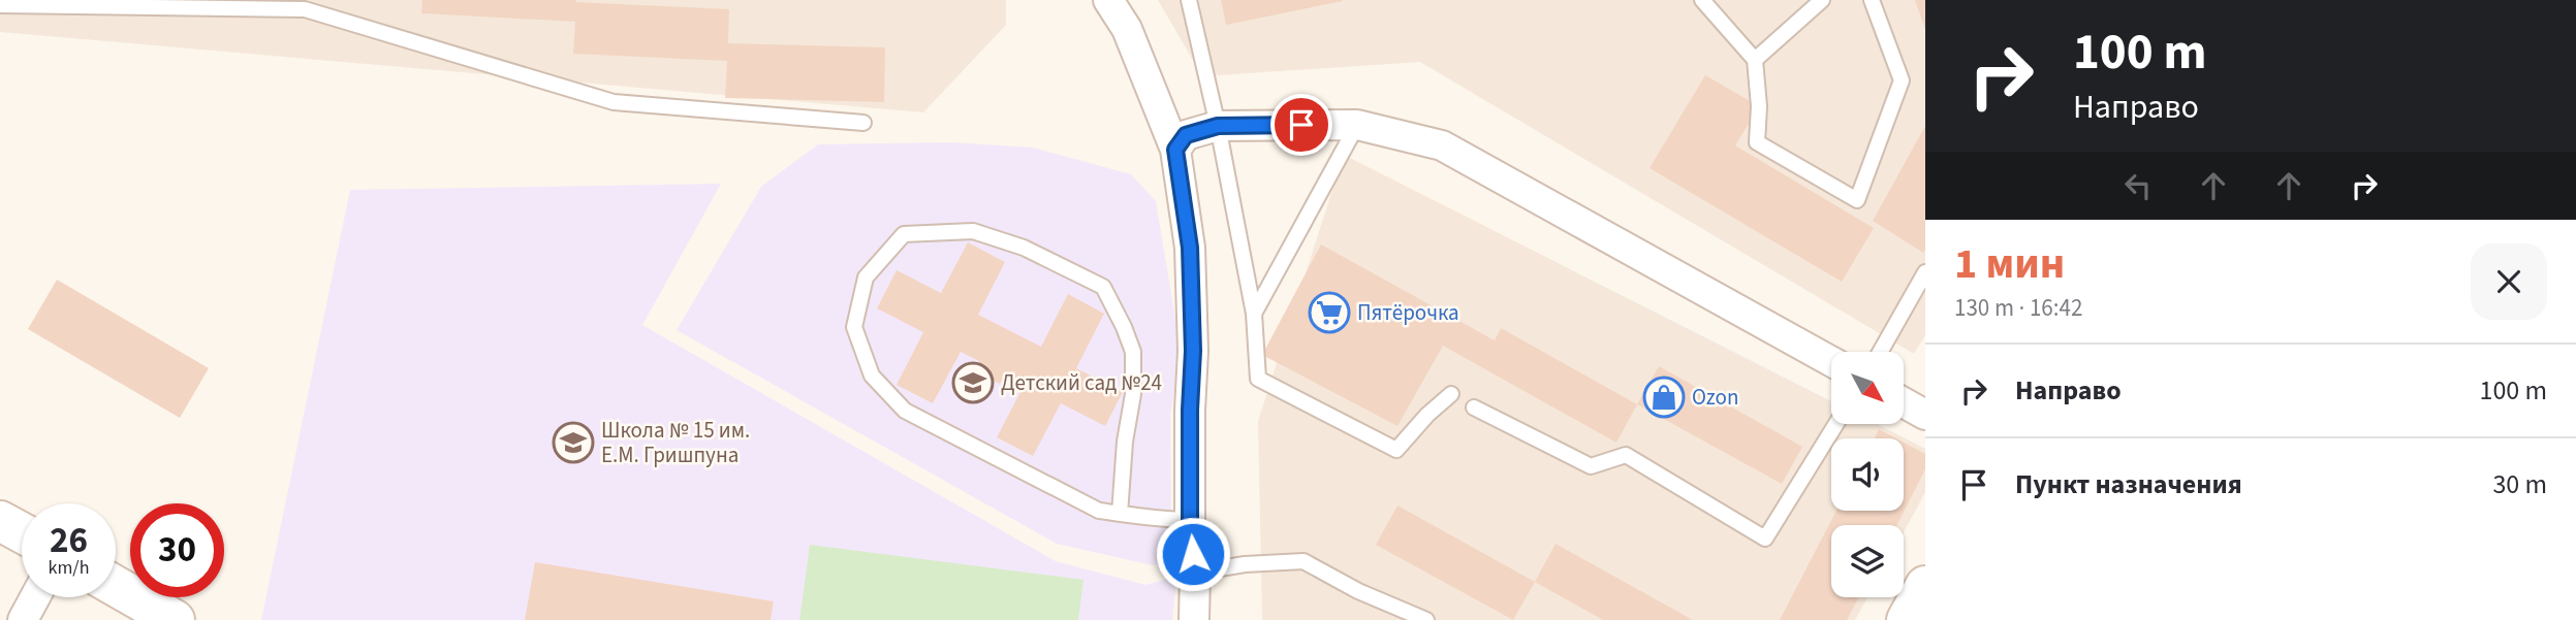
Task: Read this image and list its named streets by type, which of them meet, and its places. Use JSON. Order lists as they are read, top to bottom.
{
  "places": {
    "supermarket": ["Пятёрочка"],
    "school or university": ["Детский сад №24", "Школа № 15 им. Е.М. Гришпуна"],
    "shop": ["Ozon"]
  },
  "north": "bottom right",
  "page": {
    "turn": ["100 m", "Направо"],
    "heading": ["1 мин", "130 m · 16:42"],
    "list": [
      {
        "name": "Направо",
        "value": "100 m"
      },
      {
        "name": "Пункт назначения",
        "value": "30 m"
      }
    ],
    "speed": "26 km/h",
    "limit": "30"
  }
}
